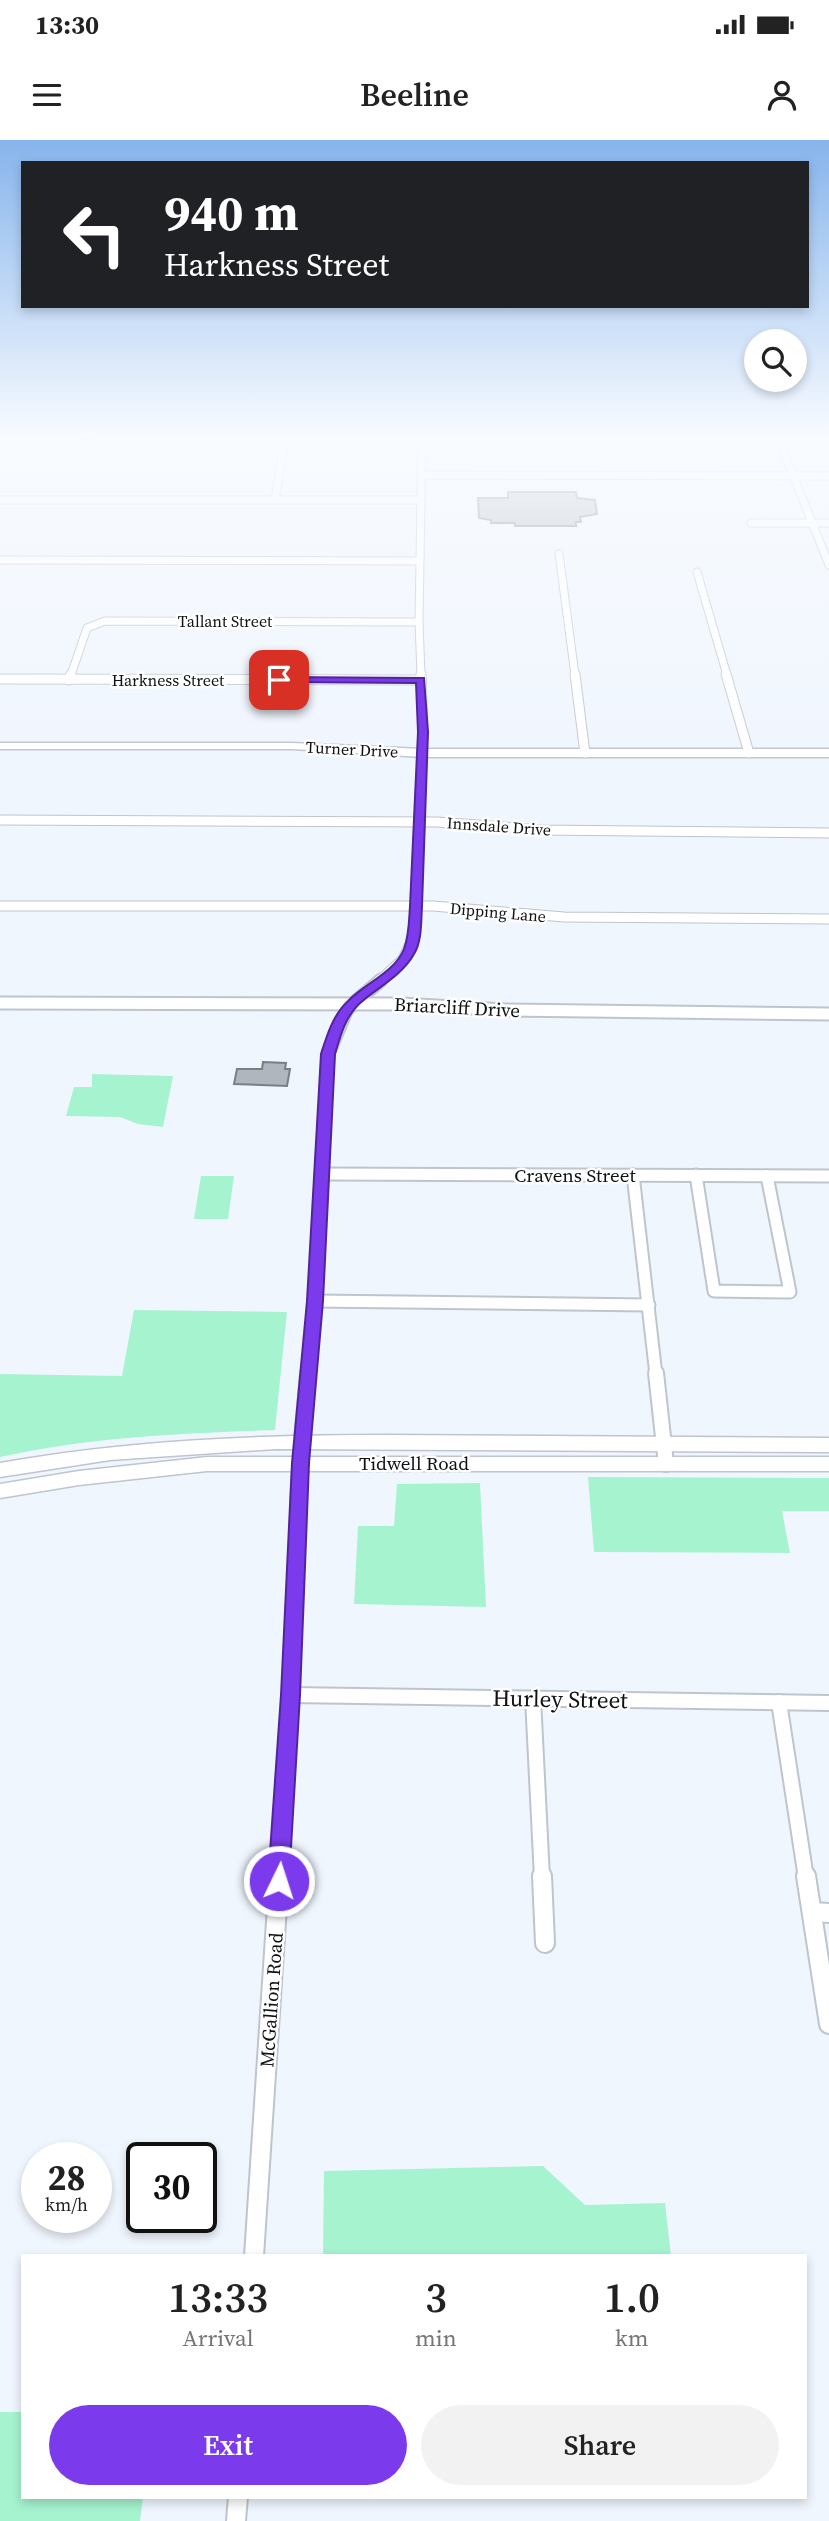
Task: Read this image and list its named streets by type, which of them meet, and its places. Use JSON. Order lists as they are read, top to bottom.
{
  "streets": {
    "main road": ["Turner Drive", "Tidwell Road"],
    "street": [
      "Tallant Street",
      "Harkness Street",
      "Innsdale Drive",
      "Dipping Lane",
      "Briarcliff Drive",
      "Cravens Street",
      "Hurley Street",
      "McGallion Road"
    ]
  },
  "crossings": [
    ["Tallant Street", "Harkness Street"],
    ["Tallant Street", "McGallion Road"],
    ["Harkness Street", "McGallion Road"],
    ["Turner Drive", "McGallion Road"],
    ["Innsdale Drive", "McGallion Road"],
    ["Dipping Lane", "McGallion Road"],
    ["Briarcliff Drive", "McGallion Road"],
    ["Cravens Street", "McGallion Road"],
    ["Tidwell Road", "McGallion Road"],
    ["Hurley Street", "McGallion Road"]
  ],
  "page": {
    "status": "13:30",
    "header": "Beeline",
    "turn": ["940 m", "Harkness Street"],
    "speed": "28 km/h",
    "limit": "30",
    "eta": [
      "13:33",
      "Arrival",
      "3",
      "min",
      "1.0",
      "km"
    ],
    "buttons": ["Exit", "Share"]
  }
}
